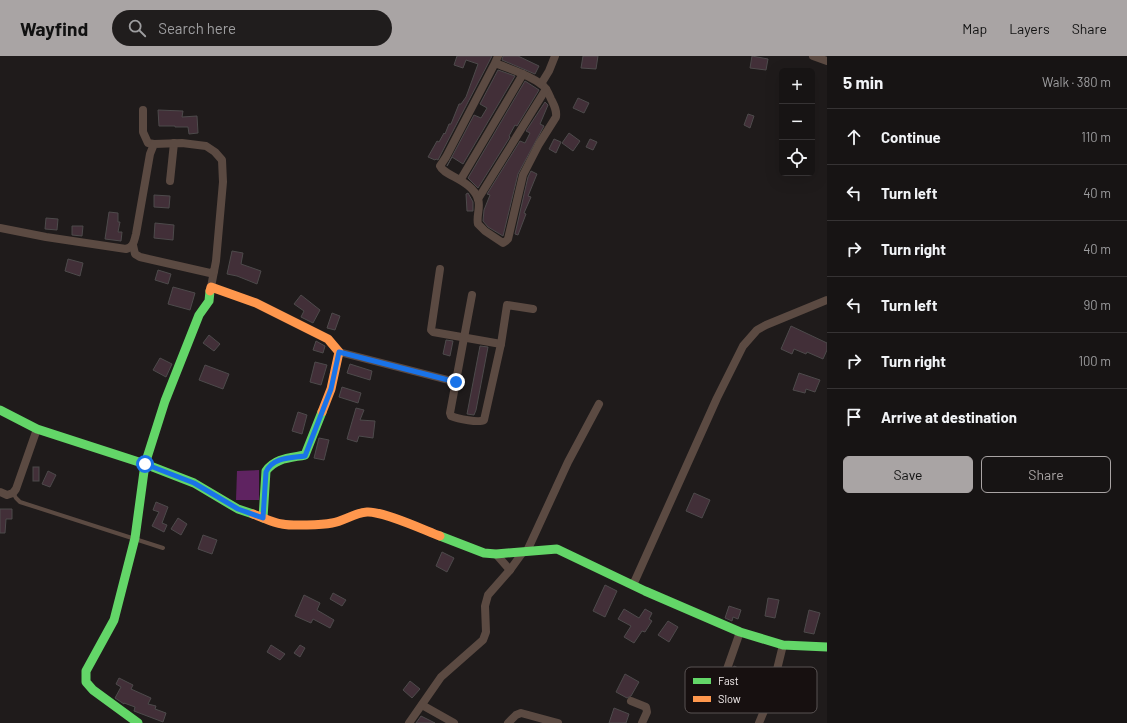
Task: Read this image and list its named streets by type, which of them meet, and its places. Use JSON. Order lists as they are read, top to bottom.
{
  "legend": ["Fast", "Slow"],
  "page": {
    "header": "Wayfind",
    "search": "Search here",
    "nav": ["Map", "Layers", "Share"],
    "heading": ["5 min", "Walk · 380 m"],
    "map_buttons": ["+", "−"],
    "list": [
      ["Continue", "110 m"],
      ["Turn left", "40 m"],
      ["Turn right", "40 m"],
      ["Turn left", "90 m"],
      ["Turn right", "100 m"],
      "Arrive at destination"
    ],
    "buttons": ["Save", "Share"]
  }
}
